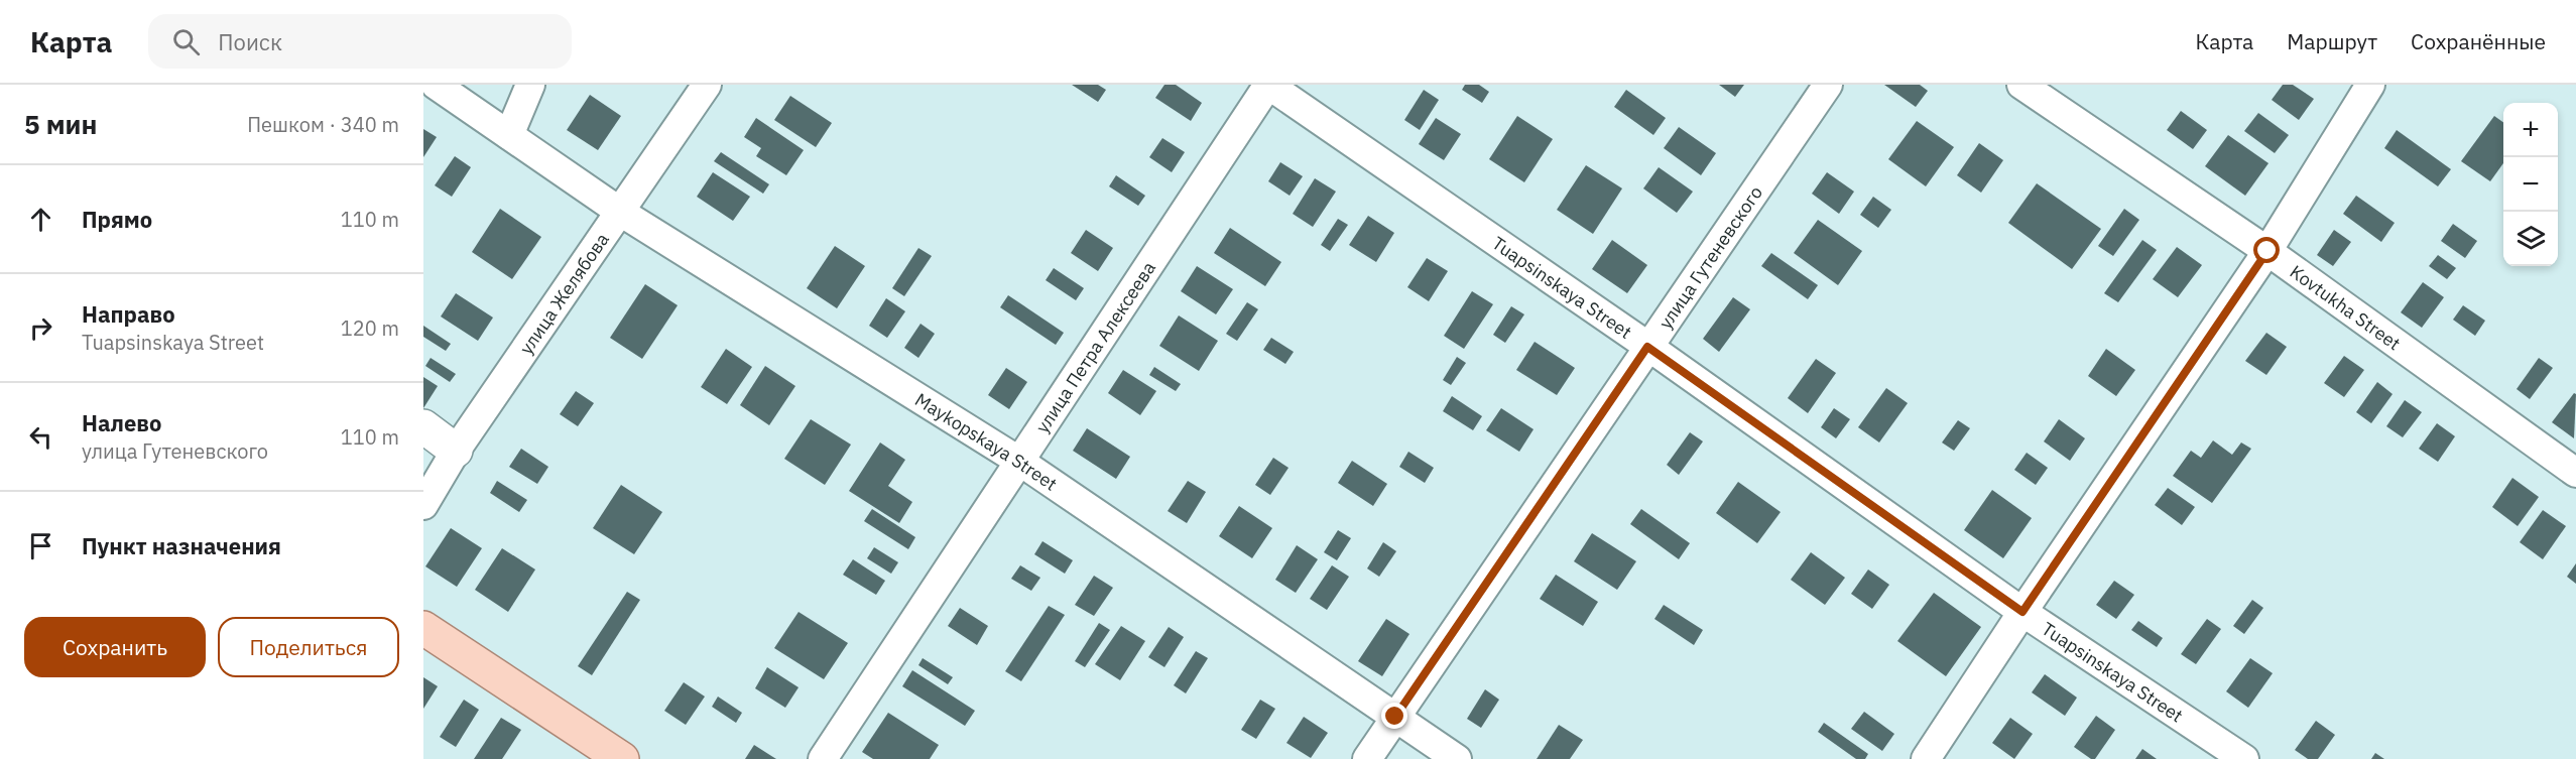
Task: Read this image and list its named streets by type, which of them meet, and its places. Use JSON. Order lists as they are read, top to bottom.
{
  "streets": {
    "street": [
      "улица Гутеневского",
      "Tuapsinskaya Street",
      "улица Желябова",
      "Kovtukha Street",
      "улица Петра Алексеева",
      "Maykopskaya Street"
    ]
  },
  "crossings": [
    ["улица Гутеневского", "Tuapsinskaya Street"],
    ["улица Гутеневского", "Maykopskaya Street"],
    ["Tuapsinskaya Street", "улица Петра Алексеева"],
    ["улица Желябова", "Maykopskaya Street"],
    ["улица Петра Алексеева", "Maykopskaya Street"]
  ],
  "page": {
    "header": "Карта",
    "search": "Поиск",
    "nav": ["Карта", "Маршрут", "Сохранённые"],
    "heading": ["5 мин", "Пешком · 340 m"],
    "map_buttons": ["+", "−"],
    "list": [
      ["Прямо", "110 m"],
      ["Направо", "Tuapsinskaya Street", "120 m"],
      ["Налево", "улица Гутеневского", "110 m"],
      "Пункт назначения"
    ],
    "buttons": ["Сохранить", "Поделиться"]
  }
}
